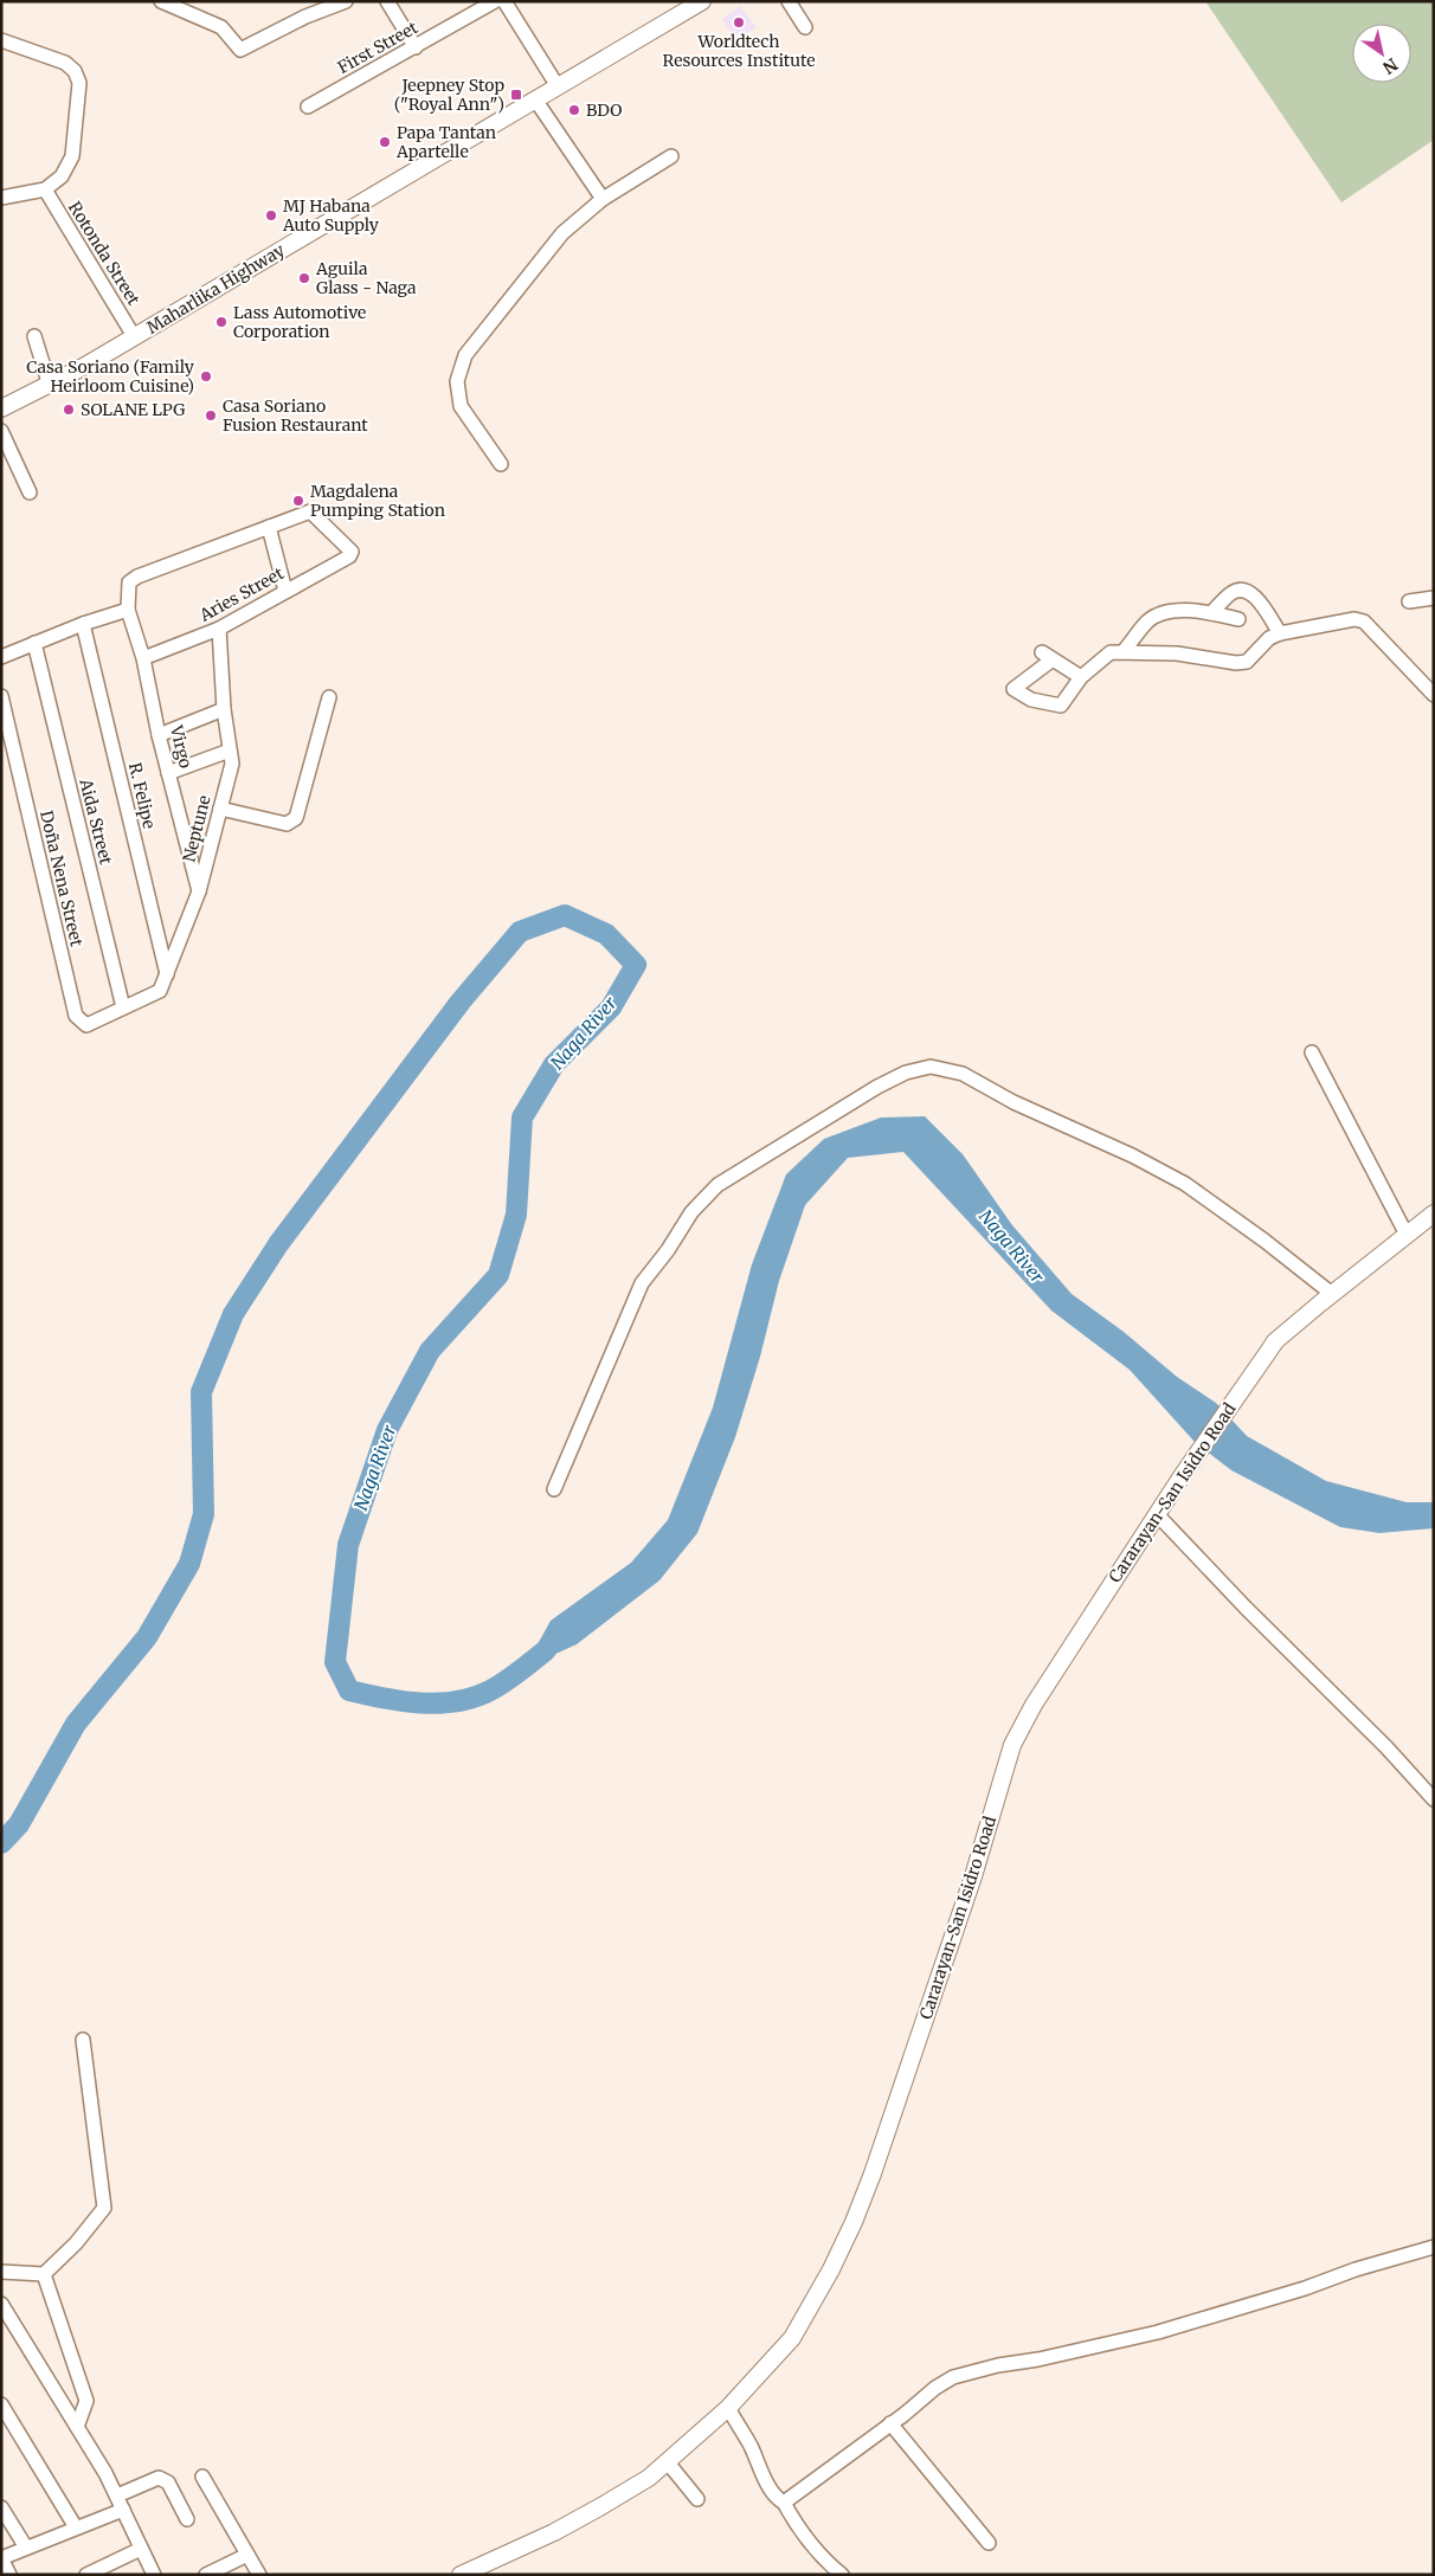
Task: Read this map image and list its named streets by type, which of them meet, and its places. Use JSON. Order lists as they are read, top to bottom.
{
  "streets": {
    "main road": ["Maharlika Highway", "Cararayan-San Isidro Road"],
    "street": [
      "First Street",
      "Rotonda Street",
      "Aries Street",
      "Virgo",
      "R. Felipe",
      "Aida Street",
      "Neptune",
      "Doña Nena Street"
    ]
  },
  "crossings": [
    ["Rotonda Street", "Maharlika Highway"],
    ["Aries Street", "Virgo"],
    ["Aries Street", "Neptune"],
    ["Virgo", "Neptune"],
    ["R. Felipe", "Neptune"],
    ["Aida Street", "Neptune"],
    ["Aida Street", "Doña Nena Street"],
    ["Neptune", "Doña Nena Street"]
  ],
  "water": ["Naga River"],
  "places": {
    "other": [
      "Worldtech Resources Institute",
      "BDO",
      "Papa Tantan Apartelle",
      "MJ Habana Auto Supply",
      "Aguila Glass - Naga",
      "Lass Automotive Corporation",
      "Casa Soriano (Family Heirloom Cuisine)",
      "SOLANE LPG",
      "Casa Soriano Fusion Restaurant",
      "Magdalena Pumping Station"
    ],
    "transit": ["Jeepney Stop (\"Royal Ann\")"]
  },
  "north": "bottom right"
}
